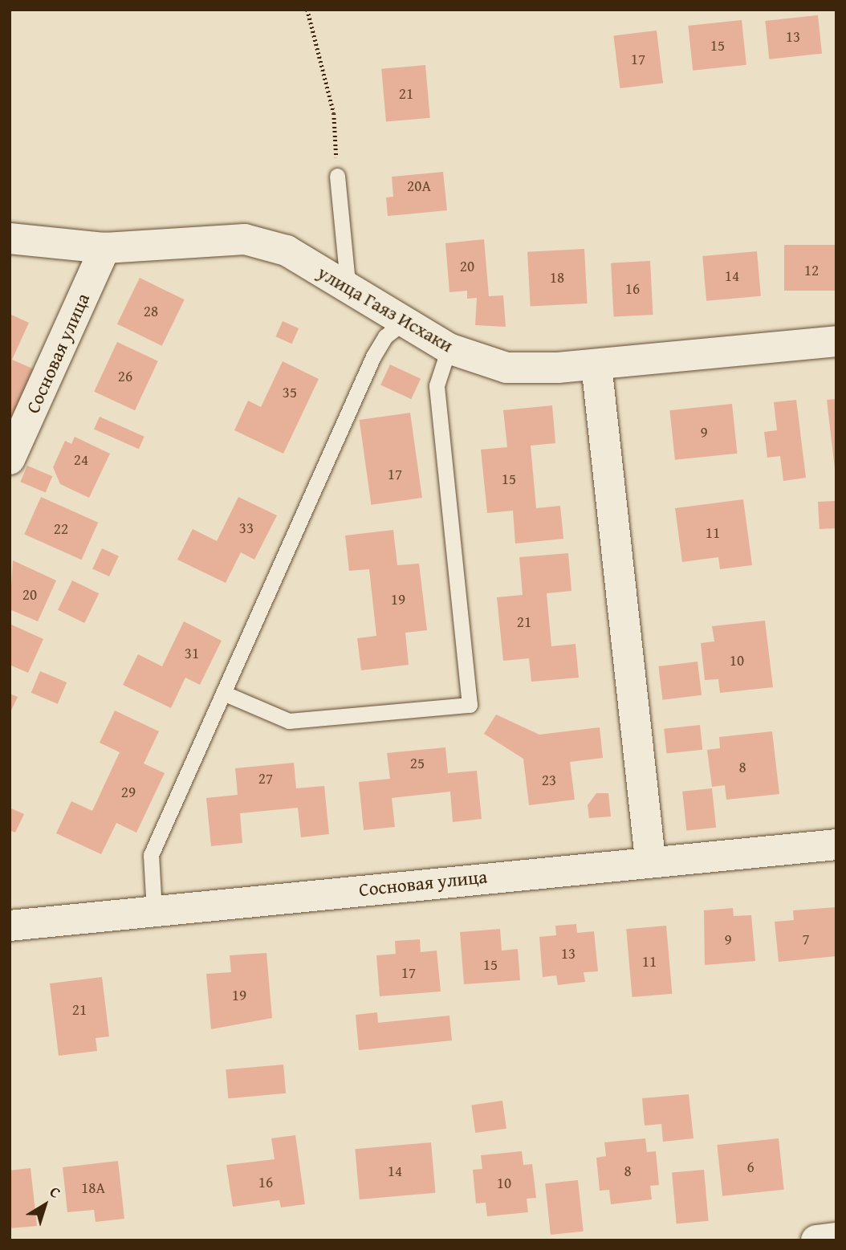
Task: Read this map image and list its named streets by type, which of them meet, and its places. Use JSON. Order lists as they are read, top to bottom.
{
  "streets": {
    "street": ["улица Гаяз Исхаки", "Сосновая улица"]
  },
  "crossings": [
    ["улица Гаяз Исхаки", "Сосновая улица"]
  ],
  "house_numbers": [
    "13",
    "15",
    "17",
    "21",
    "20А",
    "20",
    "12",
    "14",
    "18",
    "16",
    "28",
    "26",
    "35",
    "9",
    "24",
    "17",
    "15",
    "33",
    "22",
    "11",
    "20",
    "19",
    "21",
    "31",
    "10",
    "25",
    "8",
    "27",
    "23",
    "29",
    "7",
    "9",
    "13",
    "11",
    "15",
    "17",
    "19",
    "21",
    "6",
    "14",
    "8",
    "16",
    "10",
    "18А"
  ],
  "north": "top right"
}
